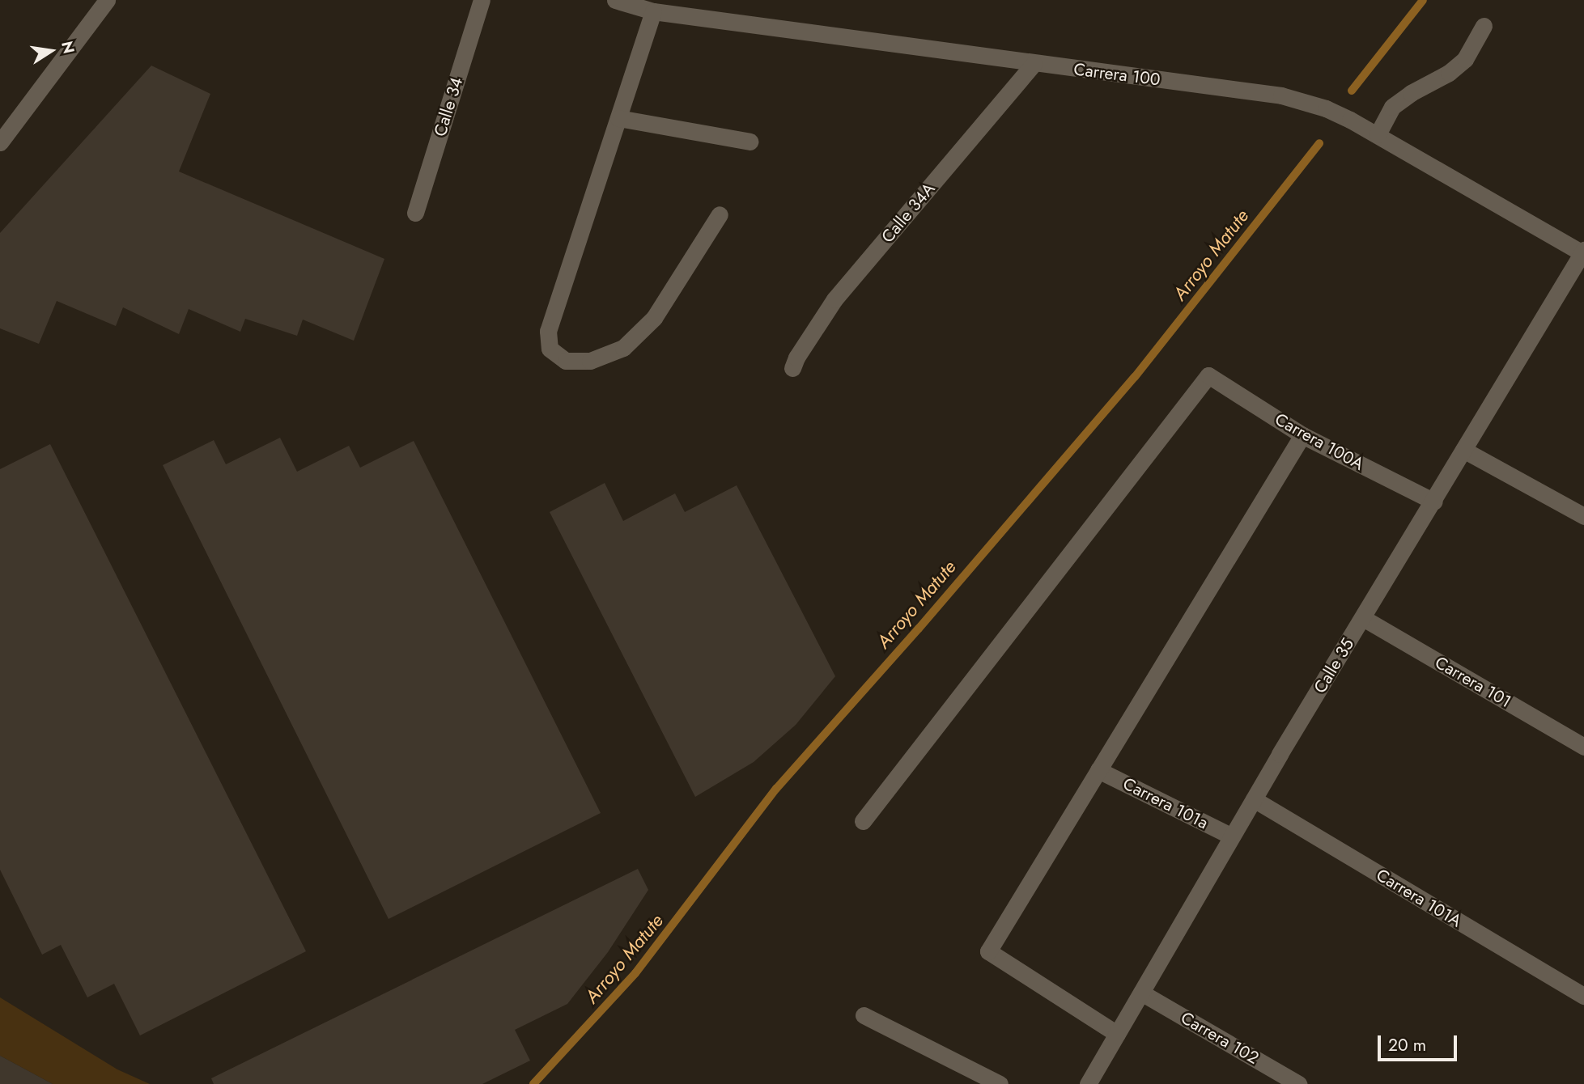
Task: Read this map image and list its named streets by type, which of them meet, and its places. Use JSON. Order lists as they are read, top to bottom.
{
  "streets": {
    "street": [
      "Carrera 100",
      "Calle 34",
      "Calle 34A",
      "Carrera 100A",
      "Calle 35",
      "Carrera 101",
      "Carrera 101a",
      "Carrera 101A",
      "Carrera 102"
    ]
  },
  "crossings": [
    ["Carrera 100", "Calle 34A"],
    ["Carrera 100", "Calle 35"],
    ["Carrera 100A", "Calle 35"],
    ["Calle 35", "Carrera 101"],
    ["Calle 35", "Carrera 101a"],
    ["Calle 35", "Carrera 101A"],
    ["Calle 35", "Carrera 102"]
  ],
  "water": ["Arroyo Matute"],
  "scale_bar": "20 m",
  "north": "right"
}
